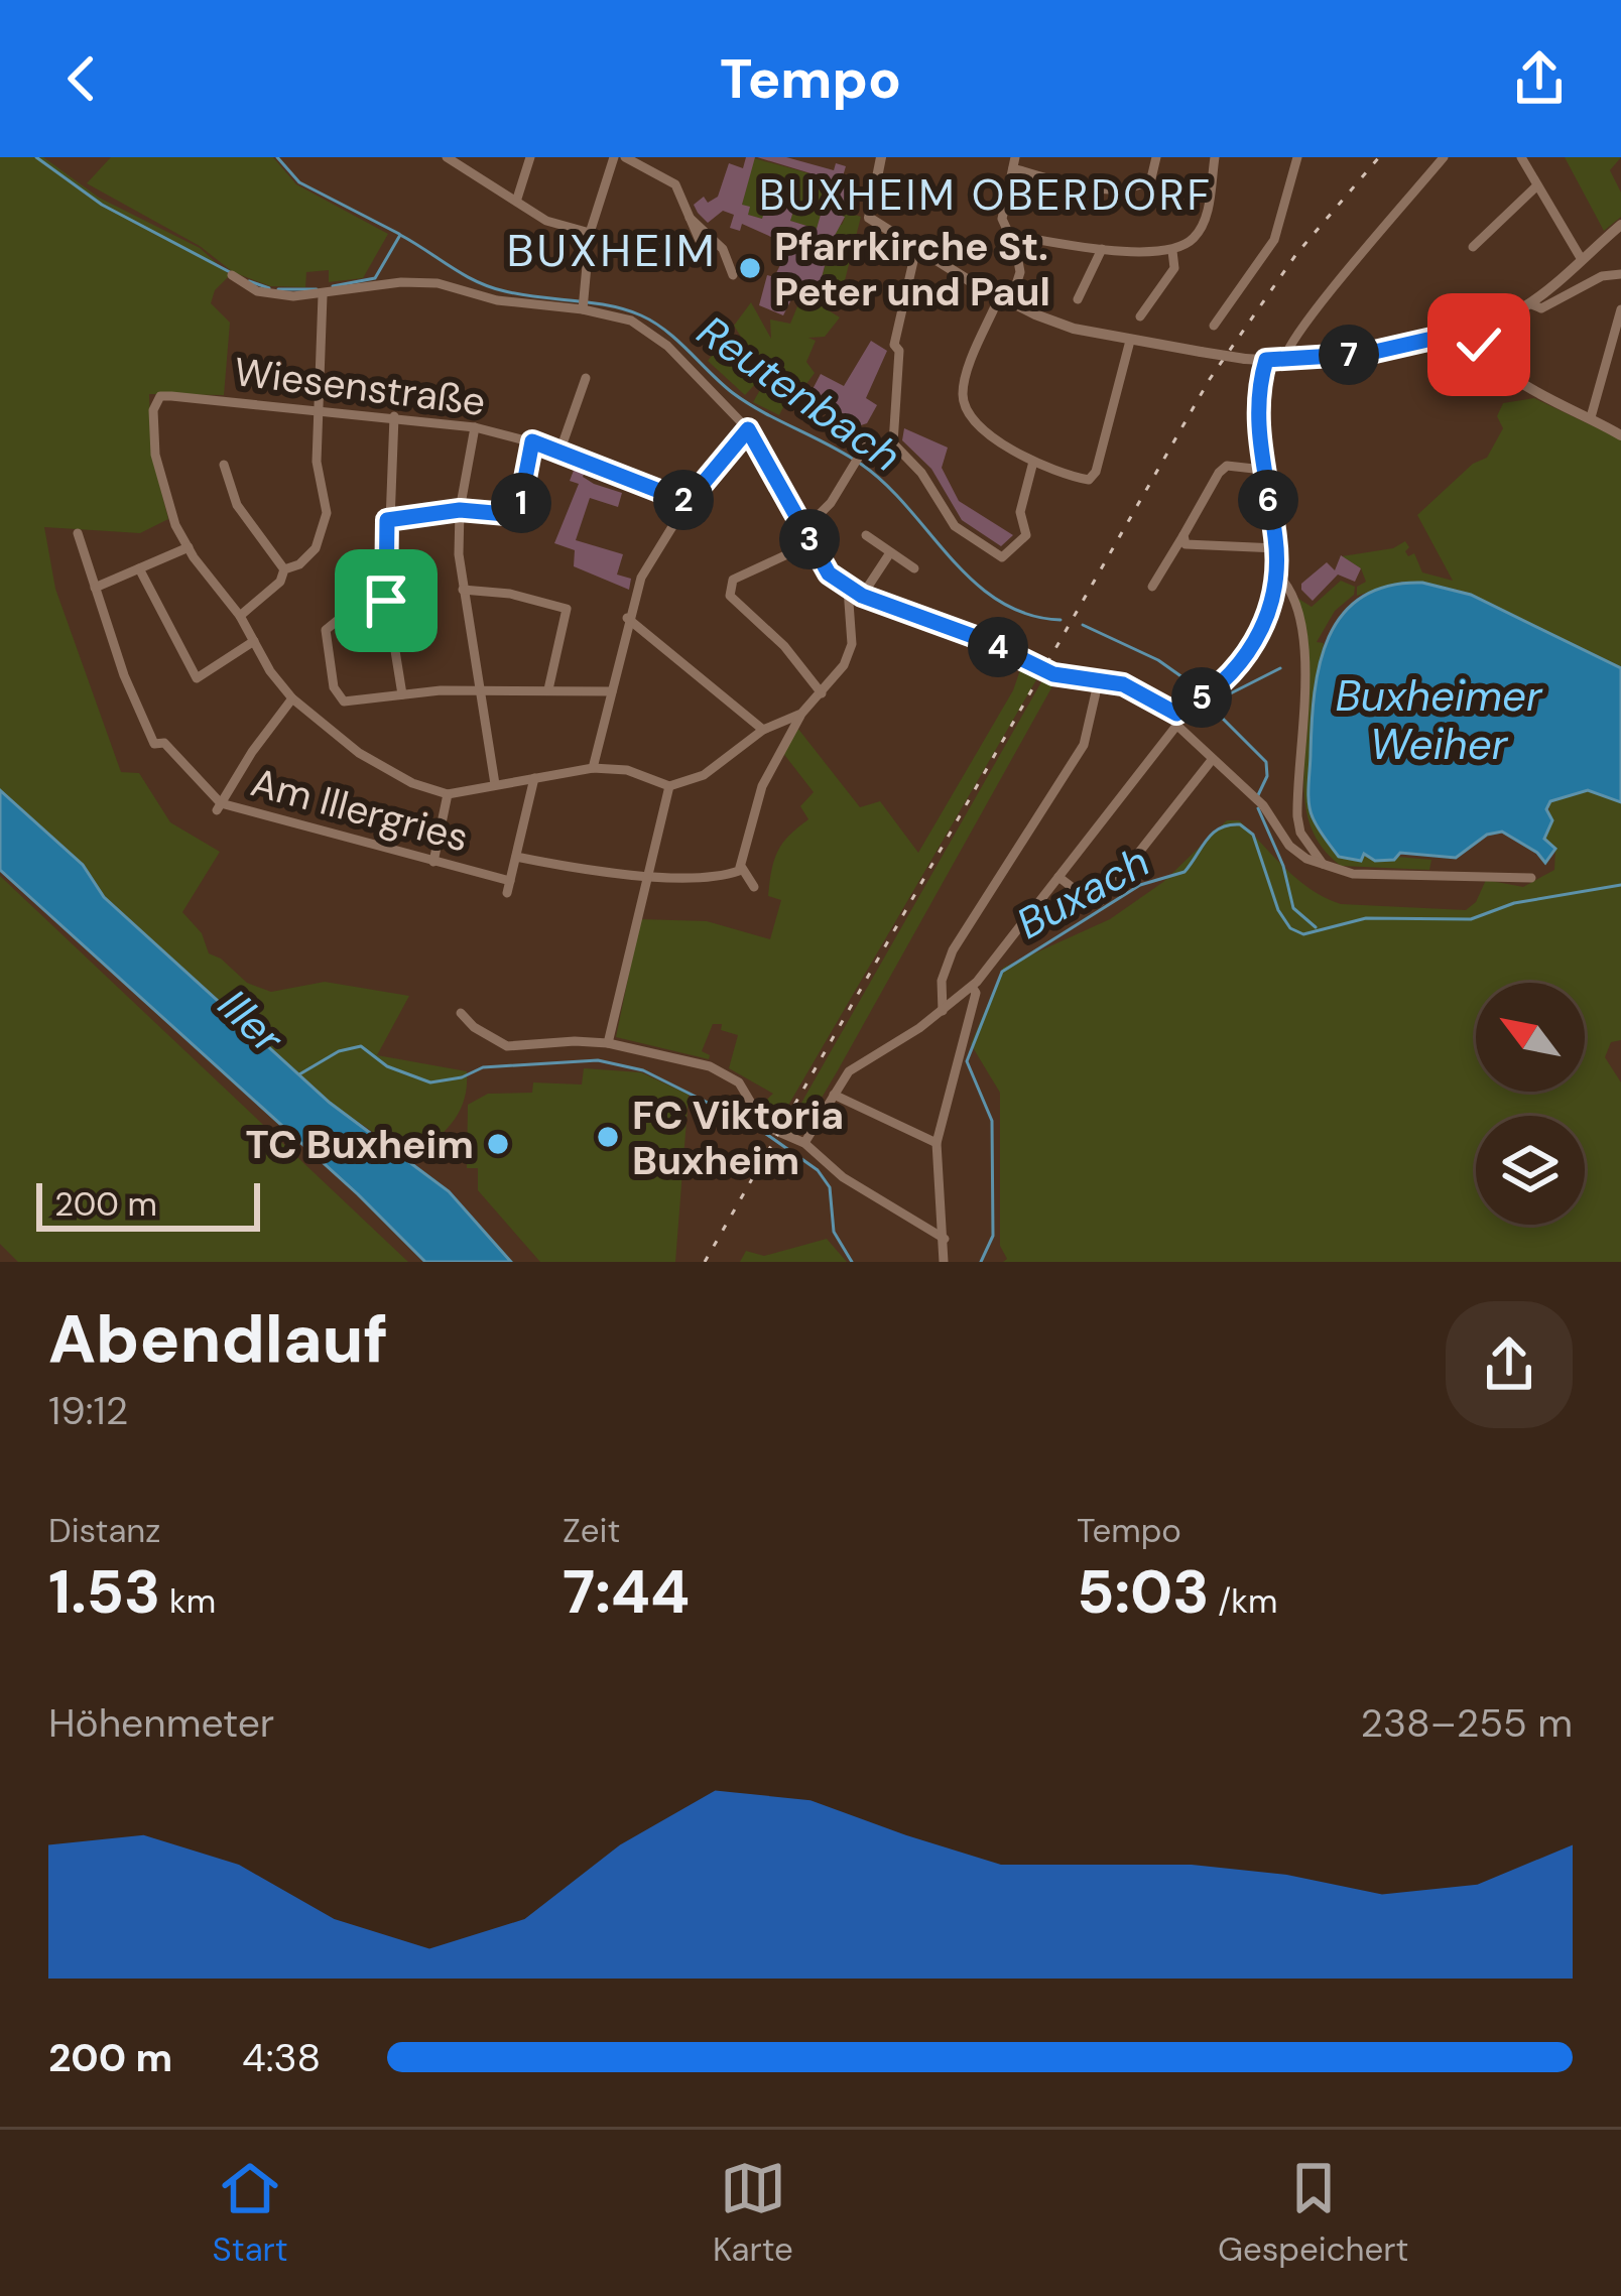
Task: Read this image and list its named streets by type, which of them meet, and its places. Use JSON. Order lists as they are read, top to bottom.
{
  "streets": {
    "street": ["Wiesenstraße", "Am Illergries"]
  },
  "districts": ["BUXHEIM OBERDORF", "BUXHEIM"],
  "water": [
    "Reutenbach",
    "Buxheimer Weiher",
    "Buxach",
    "Iller"
  ],
  "places": ["Pfarrkirche St. Peter und Paul", "FC Viktoria Buxheim", "TC Buxheim"],
  "scale_bar": "200 m",
  "north": "top left",
  "page": {
    "header": "Tempo",
    "pins": [
      "7",
      "2",
      "6",
      "1",
      "3",
      "4",
      "5"
    ],
    "scale": "200 m",
    "heading": ["Abendlauf", "19:12"],
    "stats": [
      ["Distanz", "1.53 km"],
      ["Zeit", "7:44"],
      ["Tempo", "5:03 /km"]
    ],
    "chart": ["Höhenmeter", "238–255 m"],
    "list": [
      {
        "name": "200 m",
        "note": "4:38"
      }
    ],
    "tabs": ["Start", "Karte", "Gespeichert"]
  }
}
